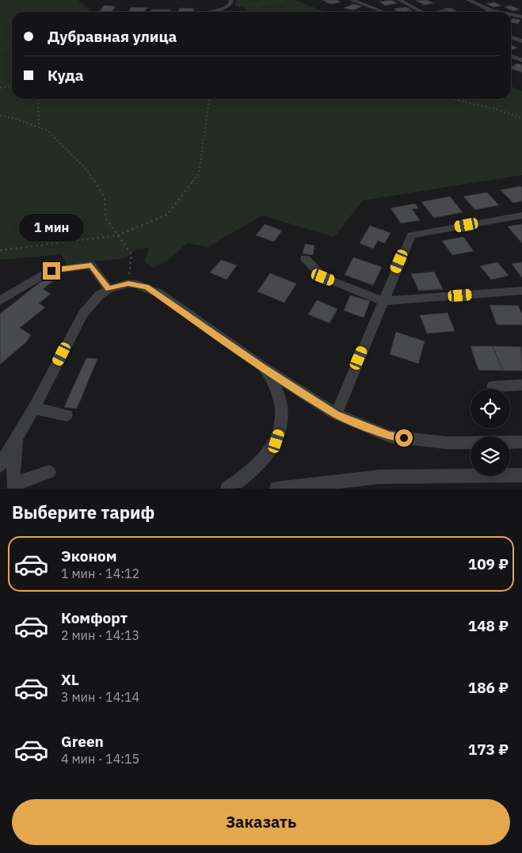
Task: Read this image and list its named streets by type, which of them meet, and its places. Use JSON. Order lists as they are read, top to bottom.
{
  "page": {
    "banner": ["Дубравная улица", "Куда"],
    "bubble": "1 мин",
    "heading": "Выберите тариф",
    "list": [
      {
        "name": "Эконом",
        "note": "1 мин · 14:12",
        "value": "109 ₽"
      },
      {
        "name": "Комфорт",
        "note": "2 мин · 14:13",
        "value": "148 ₽"
      },
      {
        "name": "XL",
        "note": "3 мин · 14:14",
        "value": "186 ₽"
      },
      {
        "name": "Green",
        "note": "4 мин · 14:15",
        "value": "173 ₽"
      }
    ],
    "buttons": "Заказать"
  }
}
